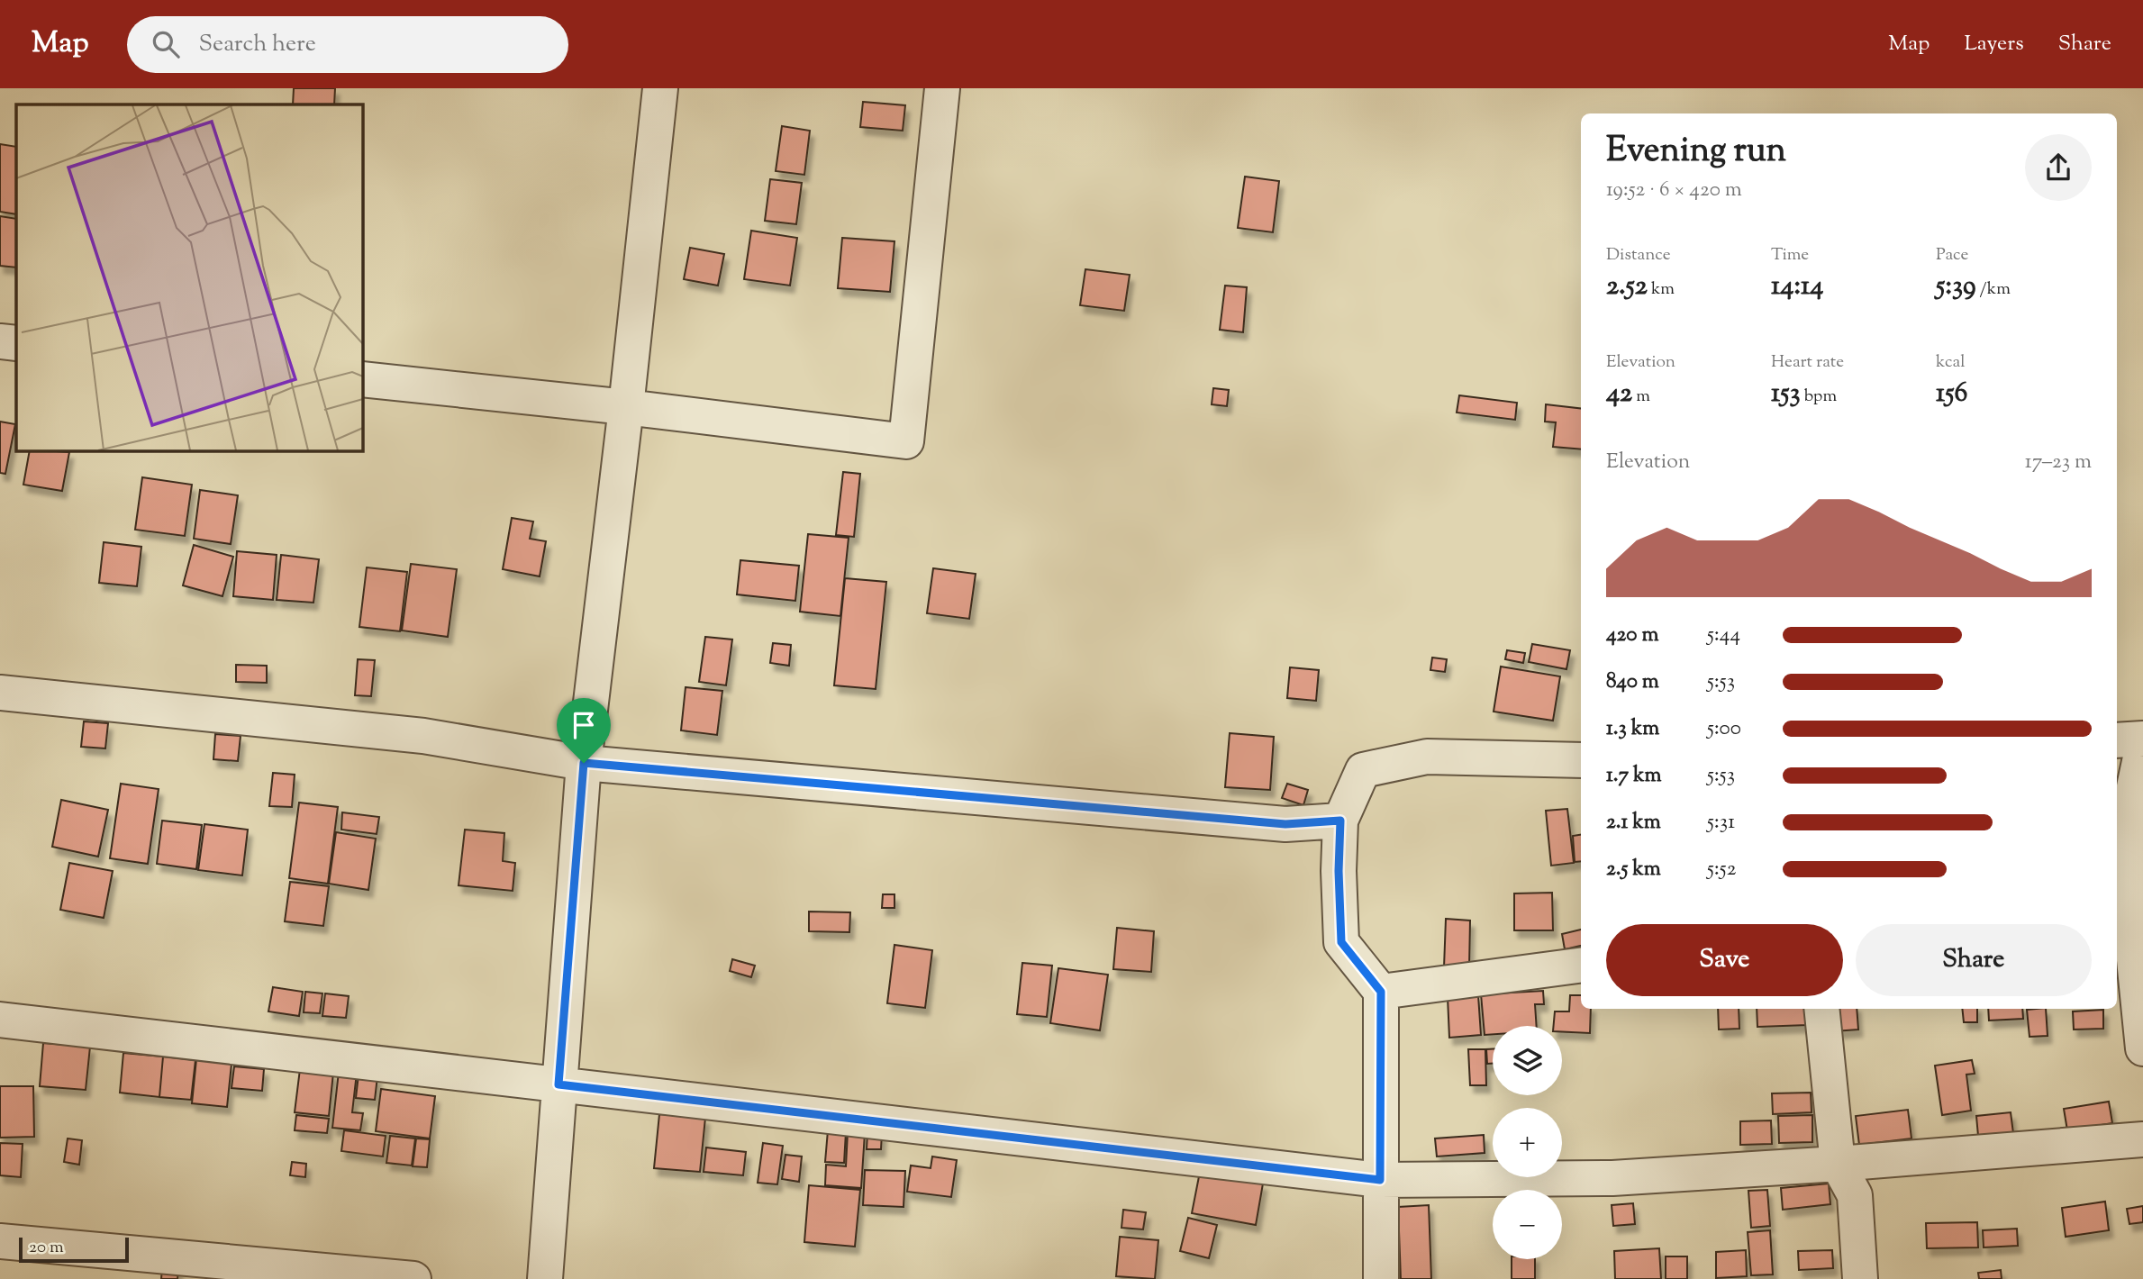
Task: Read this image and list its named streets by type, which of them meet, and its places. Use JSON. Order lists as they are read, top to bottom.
{
  "scale_bar": "20 m",
  "page": {
    "header": "Map",
    "search": "Search here",
    "nav": ["Map", "Layers", "Share"],
    "heading": ["Evening run", "19:52 · 6 × 420 m"],
    "stats": [
      ["Distance", "2.52 km"],
      ["Time", "14:14"],
      ["Pace", "5:39 /km"],
      ["Elevation", "42 m"],
      ["Heart rate", "153 bpm"],
      ["kcal", "156"]
    ],
    "chart": ["Elevation", "17–23 m"],
    "list": [
      {
        "name": "420 m",
        "note": "5:44"
      },
      {
        "name": "840 m",
        "note": "5:53"
      },
      {
        "name": "1.3 km",
        "note": "5:00"
      },
      {
        "name": "1.7 km",
        "note": "5:53"
      },
      {
        "name": "2.1 km",
        "note": "5:31"
      },
      {
        "name": "2.5 km",
        "note": "5:52"
      }
    ],
    "buttons": ["Save", "Share"],
    "map_buttons": ["+", "−"],
    "scale": "20 m"
  }
}
